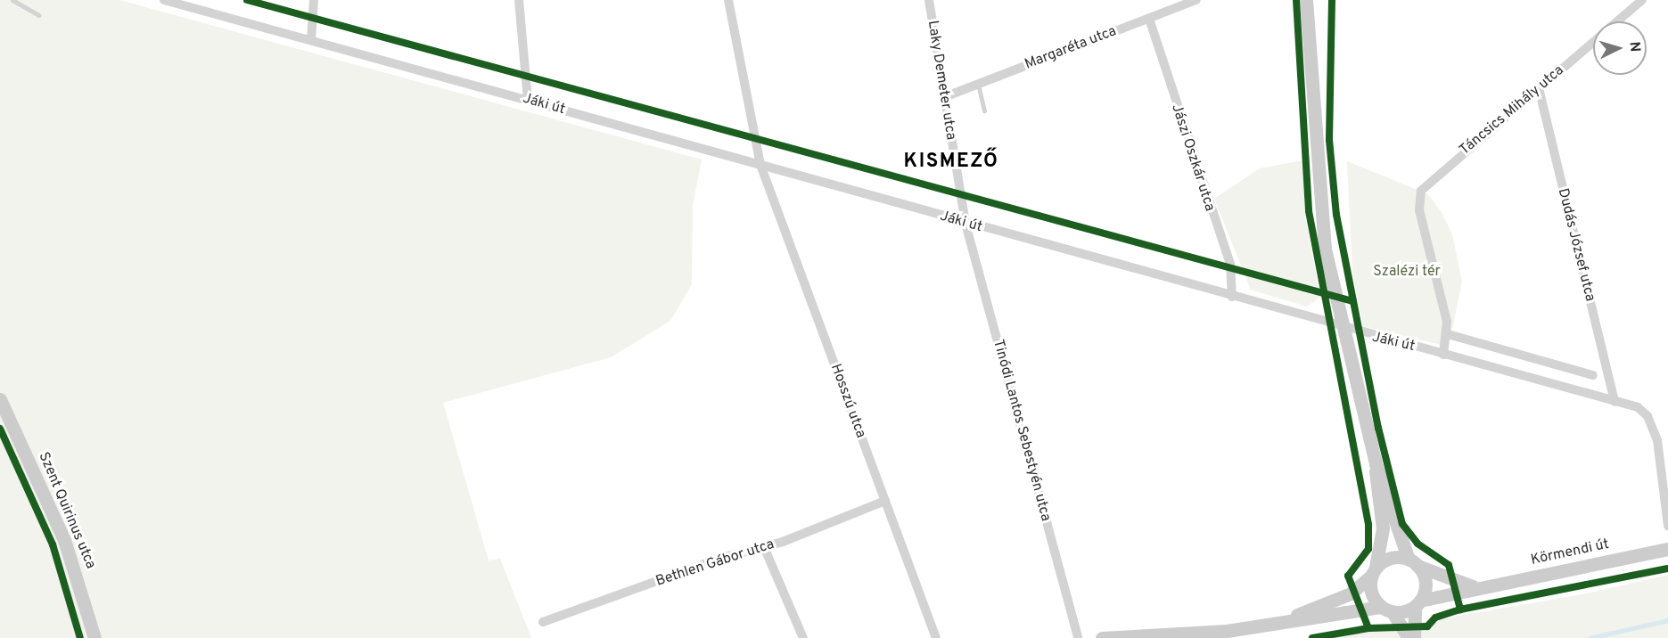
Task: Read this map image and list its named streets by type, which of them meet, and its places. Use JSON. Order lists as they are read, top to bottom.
{
  "streets": {
    "street": [
      "Margaréta utca",
      "Laky Demeter utca",
      "Jáki út",
      "Táncsics Mihály utca",
      "Jászi Oszkár utca",
      "Dudás József utca",
      "Hosszú utca",
      "Tinódi Lantos Sebestyén utca",
      "Szent Quirinus utca",
      "Körmendi út",
      "Bethlen Gábor utca"
    ]
  },
  "crossings": [
    ["Margaréta utca", "Laky Demeter utca"],
    ["Margaréta utca", "Jászi Oszkár utca"],
    ["Laky Demeter utca", "Jáki út"],
    ["Laky Demeter utca", "Tinódi Lantos Sebestyén utca"],
    ["Jáki út", "Jászi Oszkár utca"],
    ["Jáki út", "Dudás József utca"],
    ["Jáki út", "Hosszú utca"],
    ["Jáki út", "Tinódi Lantos Sebestyén utca"],
    ["Táncsics Mihály utca", "Dudás József utca"],
    ["Hosszú utca", "Bethlen Gábor utca"]
  ],
  "districts": ["KISMEZŐ"],
  "parks": ["Szalézi tér"],
  "north": "right"
}
